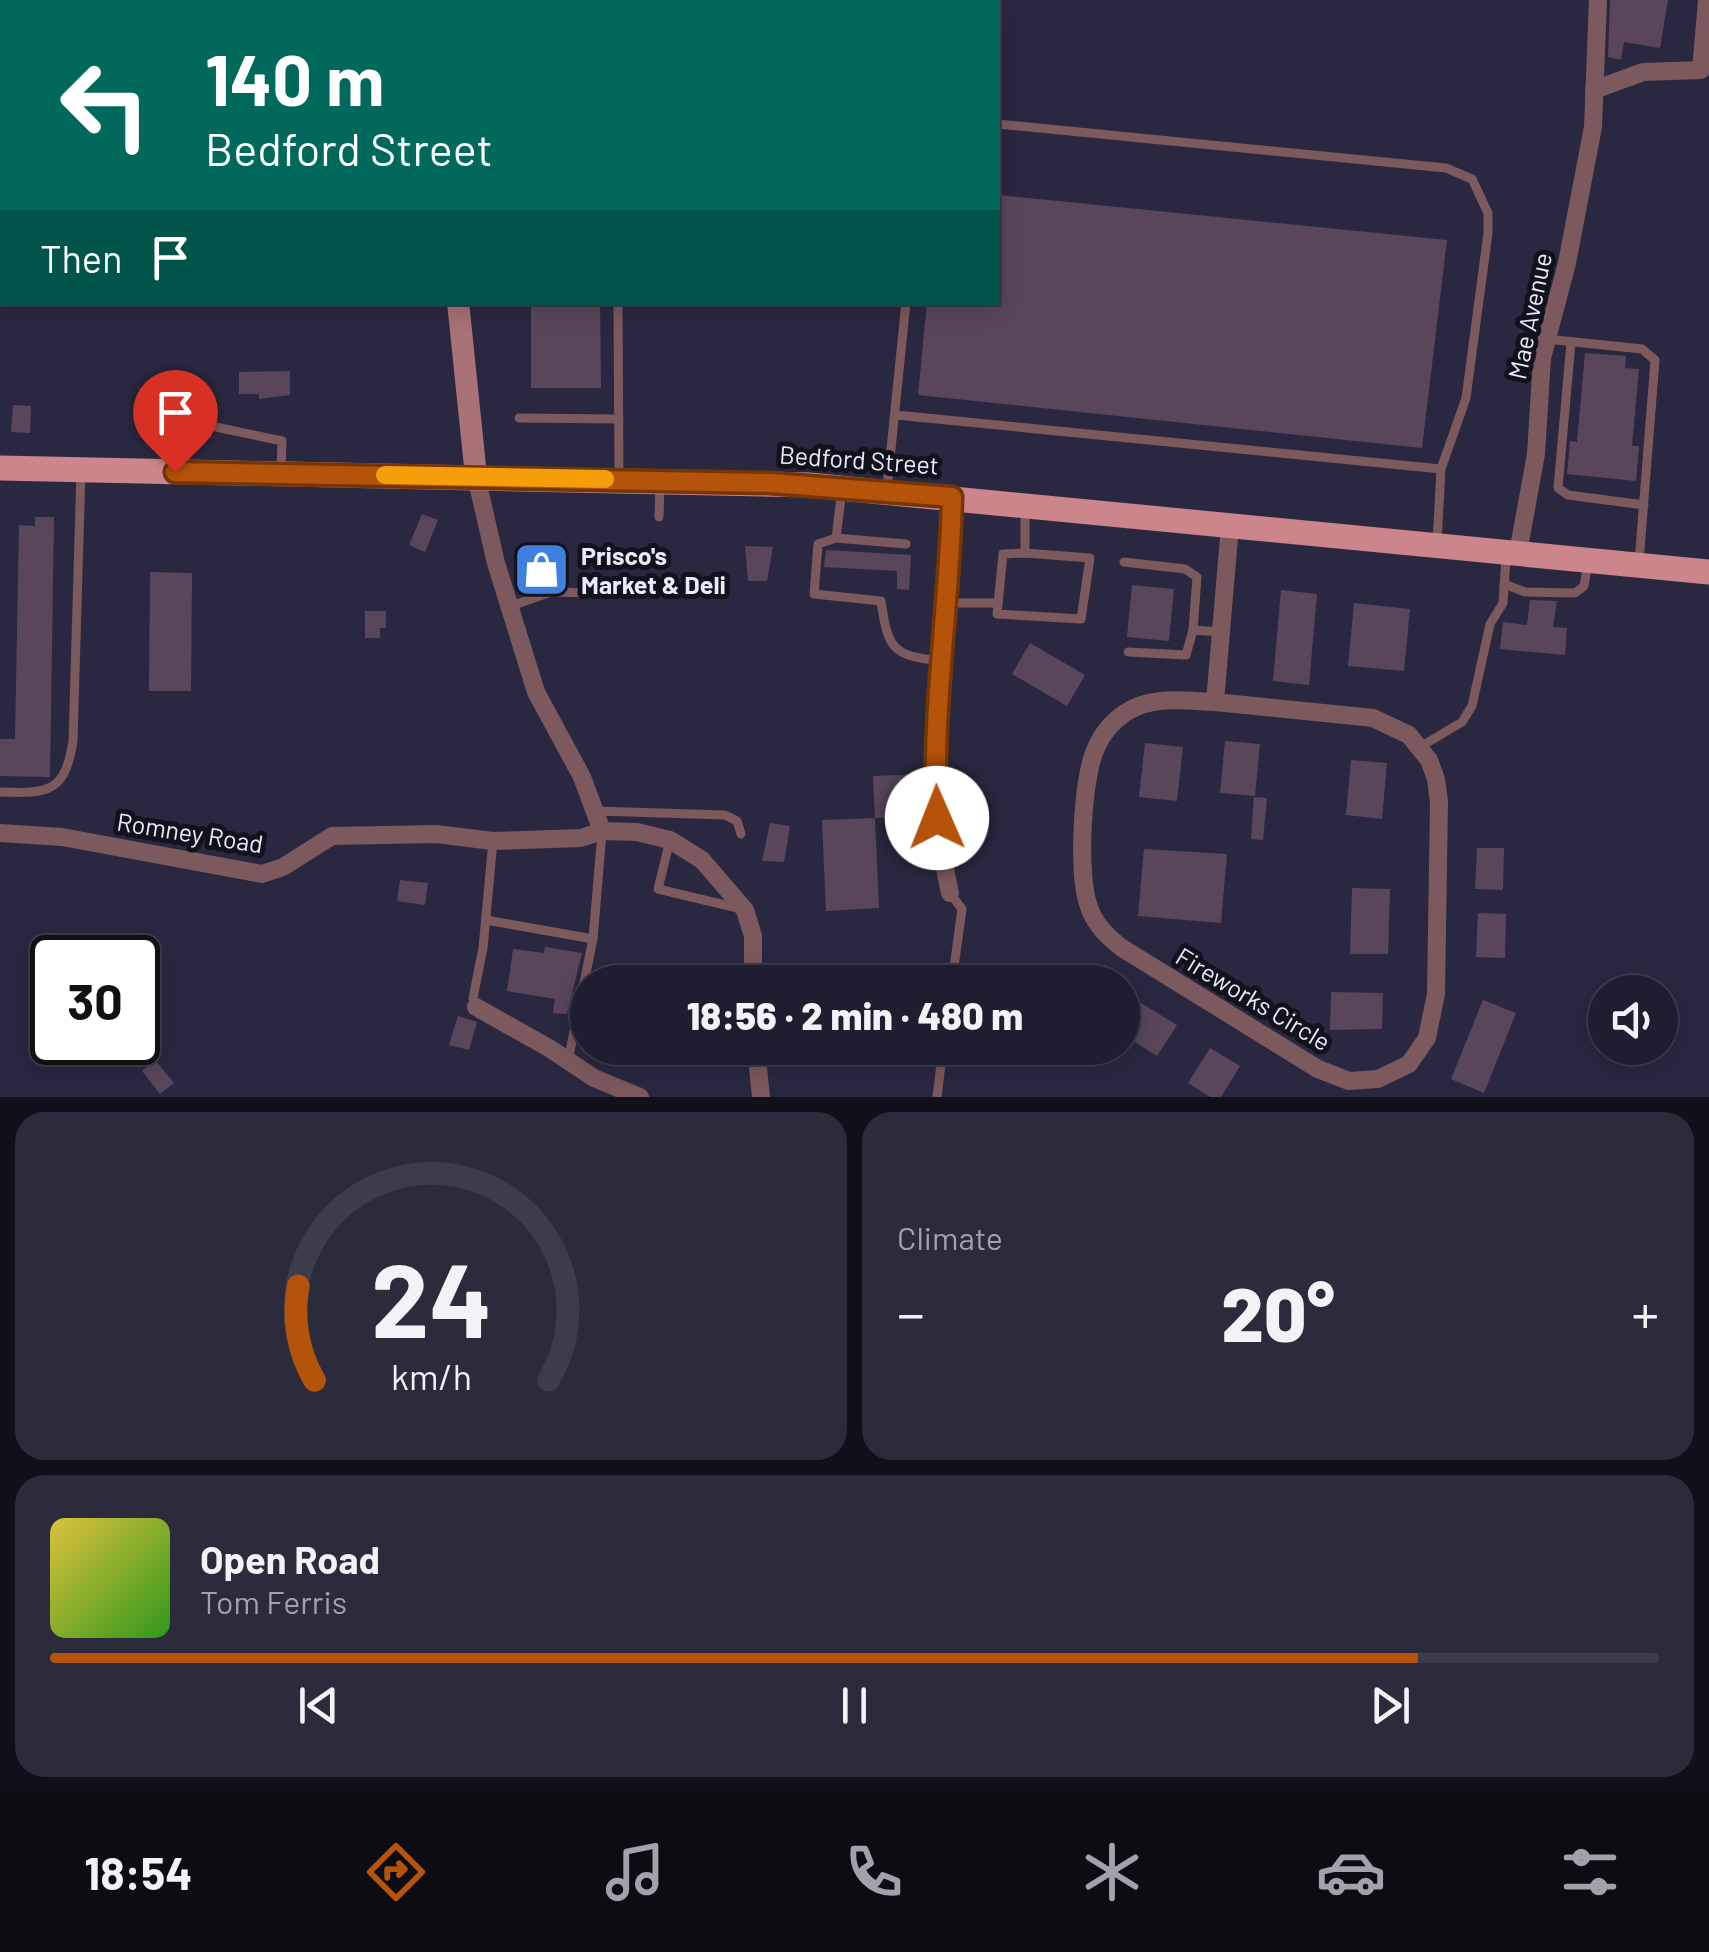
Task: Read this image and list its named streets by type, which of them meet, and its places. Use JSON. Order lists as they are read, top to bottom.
{
  "streets": {
    "main road": ["Bedford Street"],
    "street": ["Mae Avenue", "Romney Road", "Fireworks Circle"]
  },
  "crossings": [
    ["Mae Avenue", "Bedford Street"]
  ],
  "places": {
    "shop": ["Prisco's Market & Deli"]
  },
  "page": {
    "turn": ["140 m", "Bedford Street"],
    "then": "Then",
    "limit": "30",
    "trip": "18:56 · 2 min · 480 m",
    "tile": "Climate",
    "heat": ["−", "20°", "+"],
    "song": ["Open Road", "Tom Ferris"],
    "tabs": "18:54",
    "gauge": ["24", "km/h"]
  }
}
